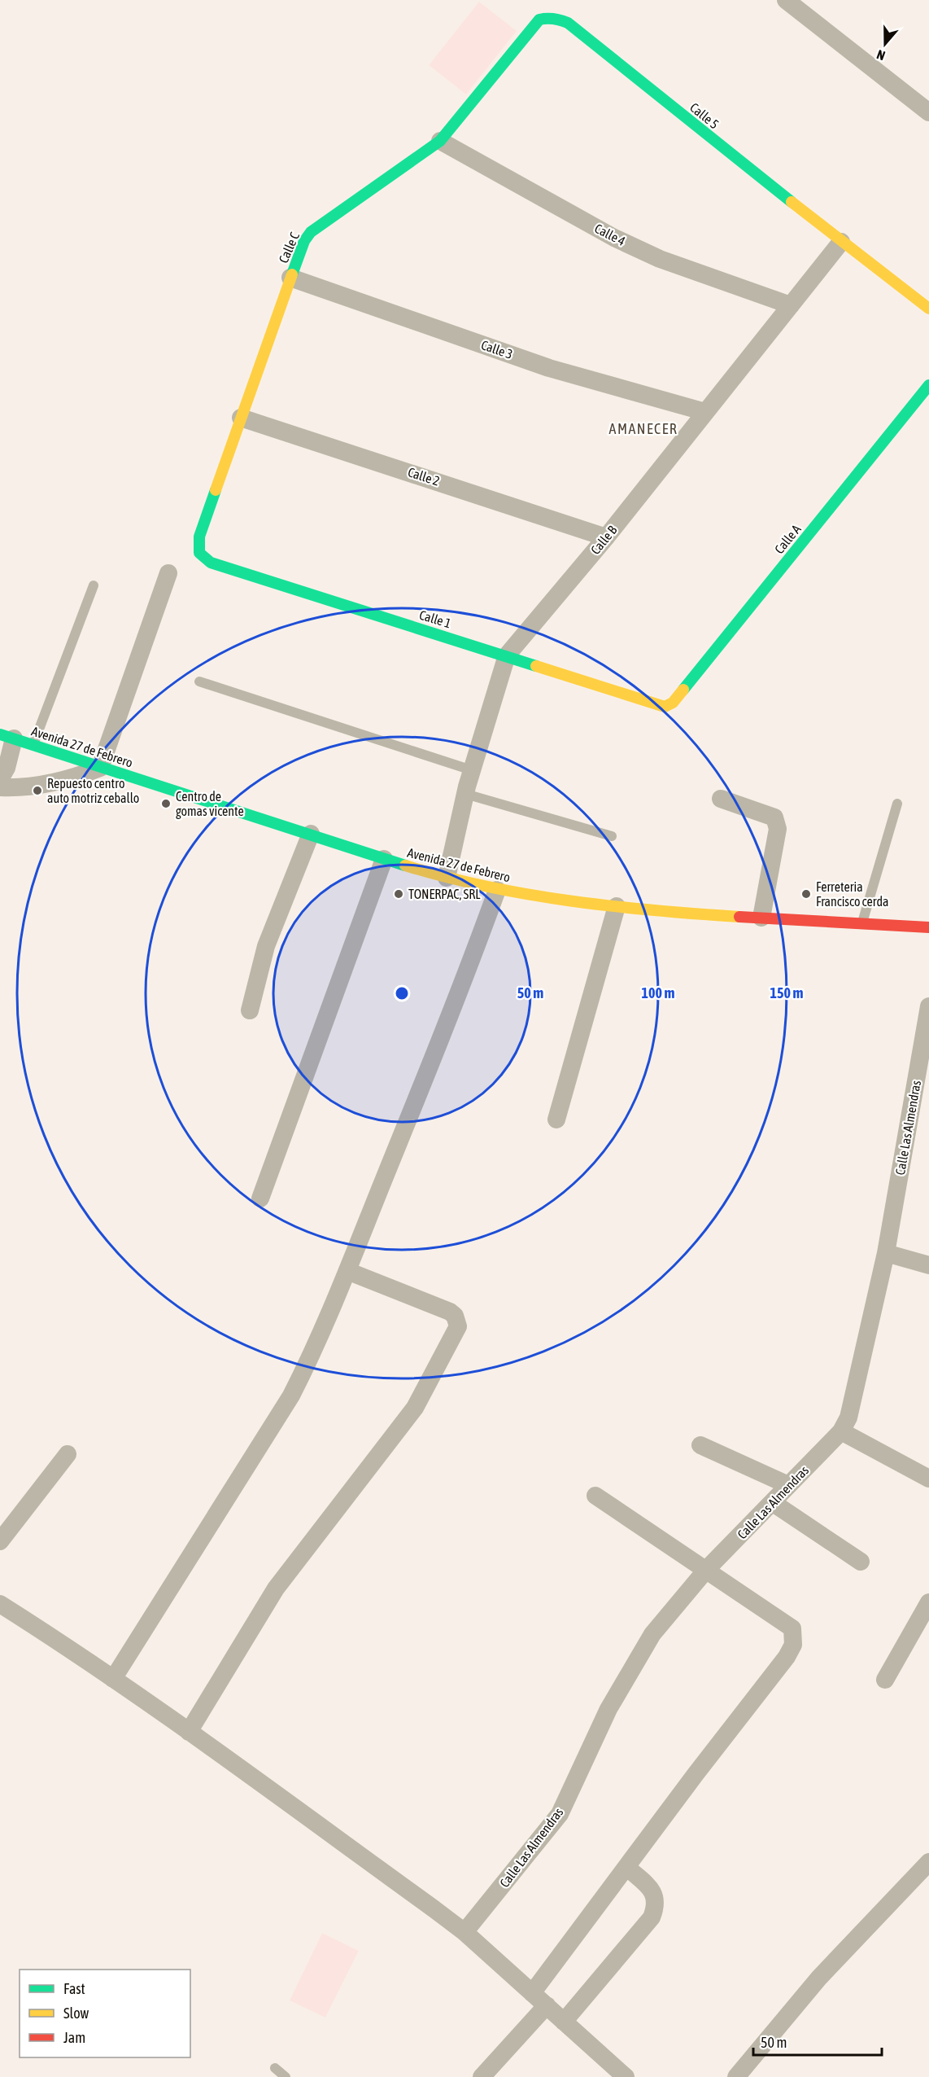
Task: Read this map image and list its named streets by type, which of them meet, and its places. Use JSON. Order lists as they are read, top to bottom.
{
  "streets": {
    "street": [
      "Calle 5",
      "Calle 4",
      "Calle C",
      "Calle 3",
      "Calle 2",
      "Calle A",
      "Calle B",
      "Calle 1",
      "Avenida 27 de Febrero",
      "Calle Las Almendras"
    ]
  },
  "crossings": [
    ["Calle 5", "Calle C"],
    ["Calle 5", "Calle B"],
    ["Calle 4", "Calle C"],
    ["Calle 4", "Calle B"],
    ["Calle C", "Calle 3"],
    ["Calle C", "Calle 2"],
    ["Calle C", "Calle 1"],
    ["Calle 3", "Calle B"],
    ["Calle 2", "Calle B"],
    ["Calle A", "Calle 1"],
    ["Calle B", "Calle 1"],
    ["Calle B", "Avenida 27 de Febrero"]
  ],
  "districts": ["AMANECER"],
  "places": [
    "Repuesto centro auto motriz ceballo",
    "Centro de gomas vicente",
    "TONERPAC, SRL",
    "Ferreteria Francisco cerda"
  ],
  "legend": ["Fast", "Slow", "Jam"],
  "scale_bar": "50 m",
  "north": "bottom",
  "rings": ["50 m", "100 m", "150 m"]
}
